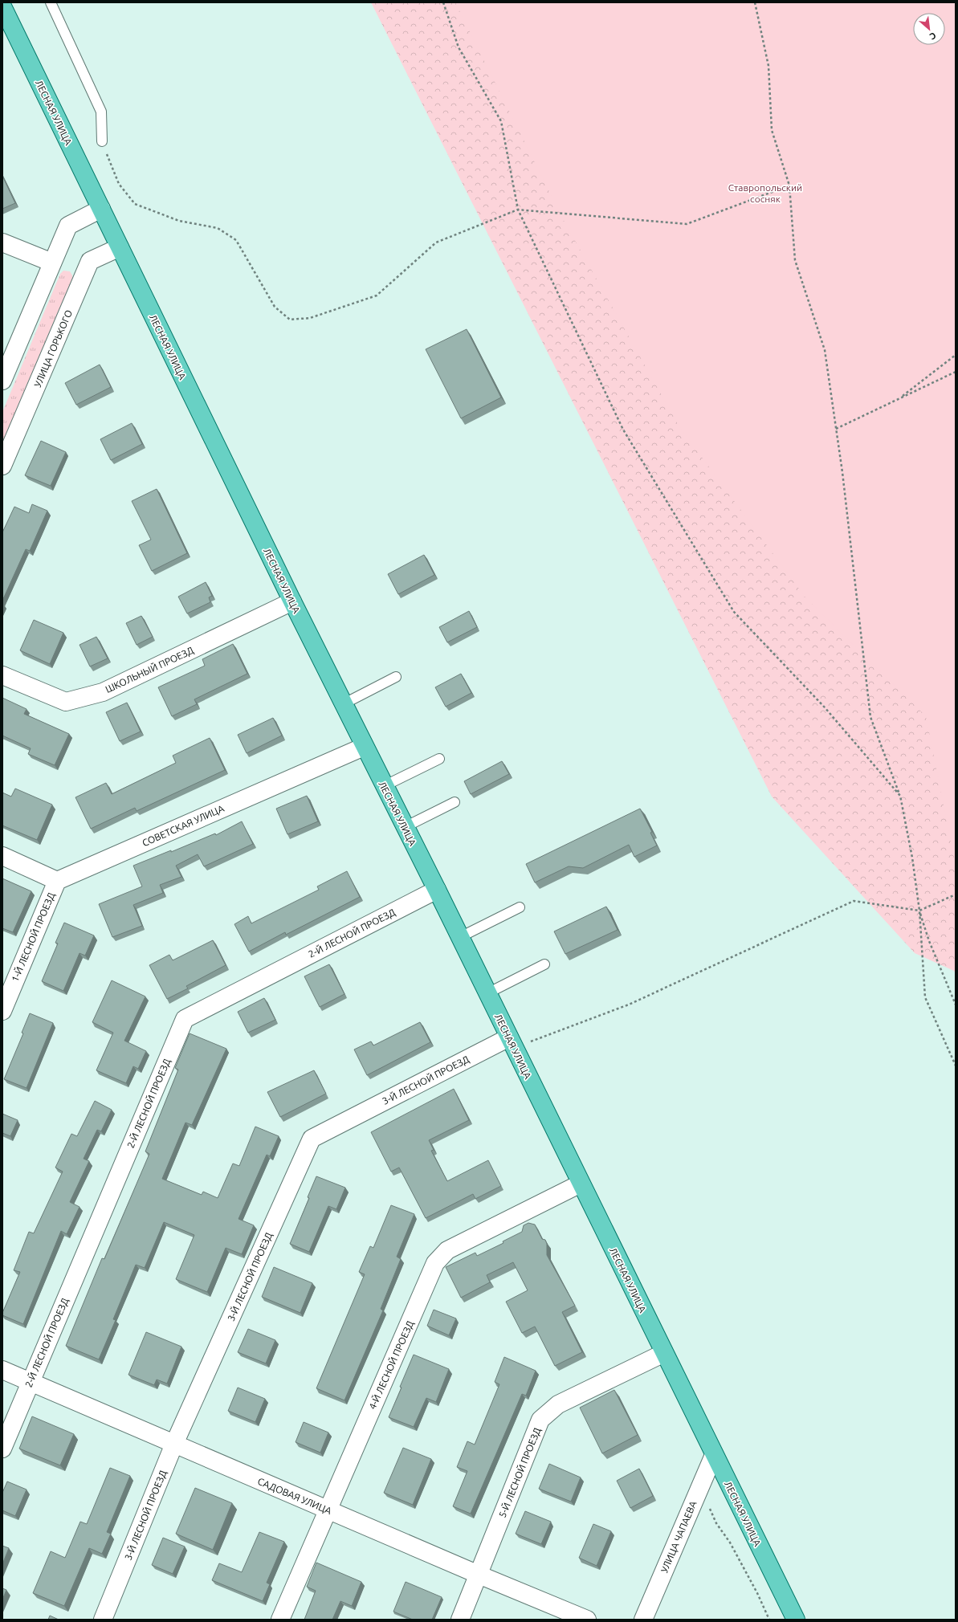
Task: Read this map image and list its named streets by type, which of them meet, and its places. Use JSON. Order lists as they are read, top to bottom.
{
  "streets": {
    "main road": ["ЛЕСНАЯ УЛИЦА"],
    "street": [
      "УЛИЦА ГОРЬКОГО",
      "ШКОЛЬНЫЙ ПРОЕЗД",
      "СОВЕТСКАЯ УЛИЦА",
      "2-Й ЛЕСНОЙ ПРОЕЗД",
      "1-Й ЛЕСНОЙ ПРОЕЗД",
      "3-Й ЛЕСНОЙ ПРОЕЗД",
      "4-Й ЛЕСНОЙ ПРОЕЗД",
      "5-Й ЛЕСНОЙ ПРОЕЗД",
      "САДОВАЯ УЛИЦА",
      "УЛИЦА ЧАПАЕВА"
    ]
  },
  "crossings": [
    ["ЛЕСНАЯ УЛИЦА", "УЛИЦА ГОРЬКОГО"],
    ["ЛЕСНАЯ УЛИЦА", "ШКОЛЬНЫЙ ПРОЕЗД"],
    ["ЛЕСНАЯ УЛИЦА", "СОВЕТСКАЯ УЛИЦА"],
    ["ЛЕСНАЯ УЛИЦА", "2-Й ЛЕСНОЙ ПРОЕЗД"],
    ["ЛЕСНАЯ УЛИЦА", "3-Й ЛЕСНОЙ ПРОЕЗД"],
    ["ЛЕСНАЯ УЛИЦА", "4-Й ЛЕСНОЙ ПРОЕЗД"],
    ["ЛЕСНАЯ УЛИЦА", "5-Й ЛЕСНОЙ ПРОЕЗД"],
    ["ЛЕСНАЯ УЛИЦА", "УЛИЦА ЧАПАЕВА"],
    ["СОВЕТСКАЯ УЛИЦА", "1-Й ЛЕСНОЙ ПРОЕЗД"],
    ["2-Й ЛЕСНОЙ ПРОЕЗД", "САДОВАЯ УЛИЦА"],
    ["3-Й ЛЕСНОЙ ПРОЕЗД", "САДОВАЯ УЛИЦА"],
    ["4-Й ЛЕСНОЙ ПРОЕЗД", "САДОВАЯ УЛИЦА"],
    ["5-Й ЛЕСНОЙ ПРОЕЗД", "САДОВАЯ УЛИЦА"]
  ],
  "parks": ["Ставропольский сосняк"],
  "north": "bottom right"
}
